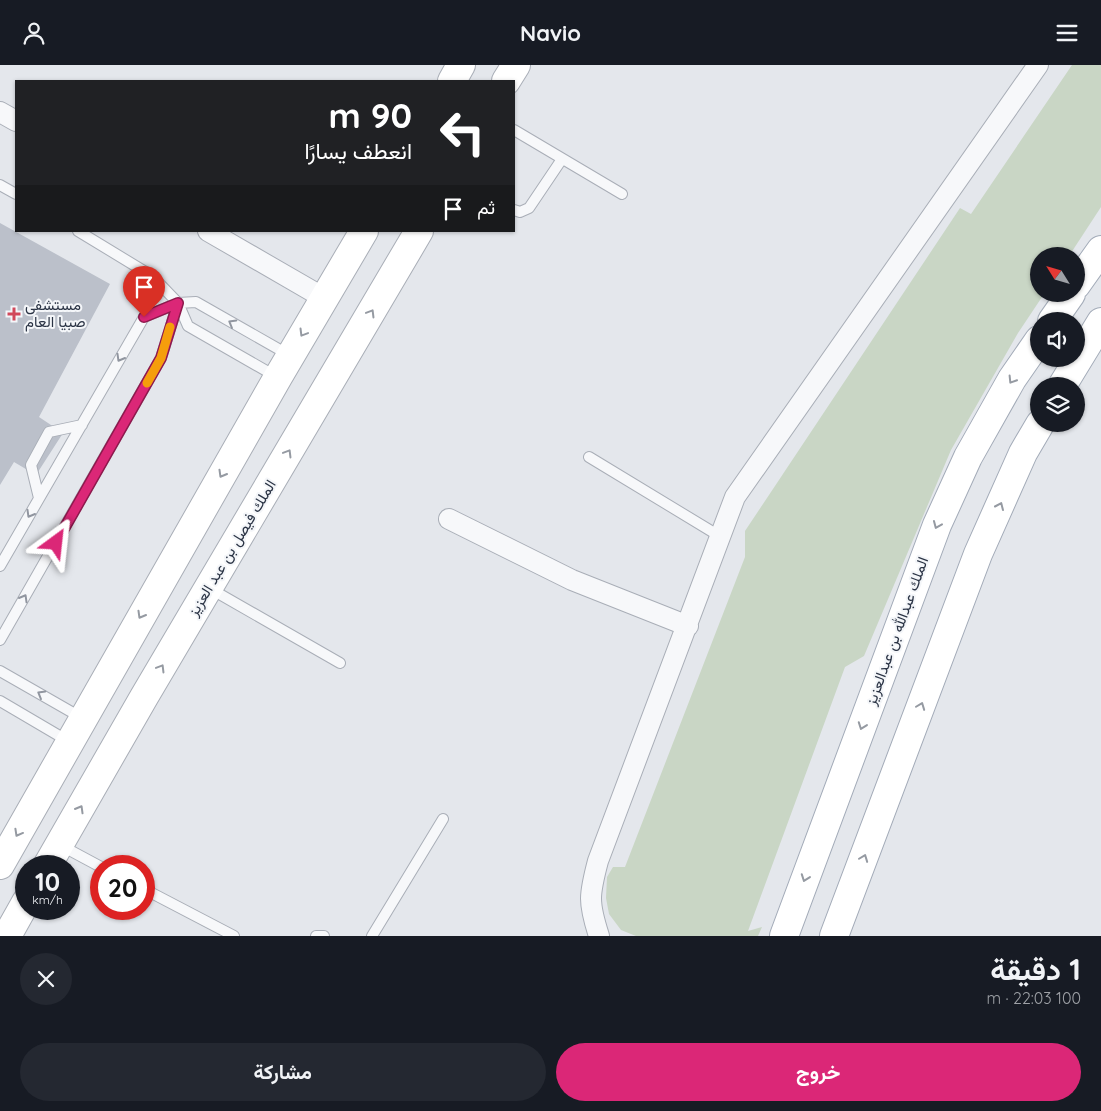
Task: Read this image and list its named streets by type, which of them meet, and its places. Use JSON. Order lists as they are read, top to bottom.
{
  "streets": {
    "street": ["الملك فيصل بن عبد العزيز", "الملك عبدالله بن عبدالعزيز"]
  },
  "places": {
    "health": ["مستشفى صبيا العام"]
  },
  "north": "top left",
  "page": {
    "header": "Navio",
    "turn": ["90 m", "انعطف يسارًا"],
    "then": "ثم",
    "speed": "10 km/h",
    "limit": "20",
    "heading": ["1 دقيقة", "100 m · 22:03"],
    "buttons": ["خروج", "مشاركة"]
  }
}
